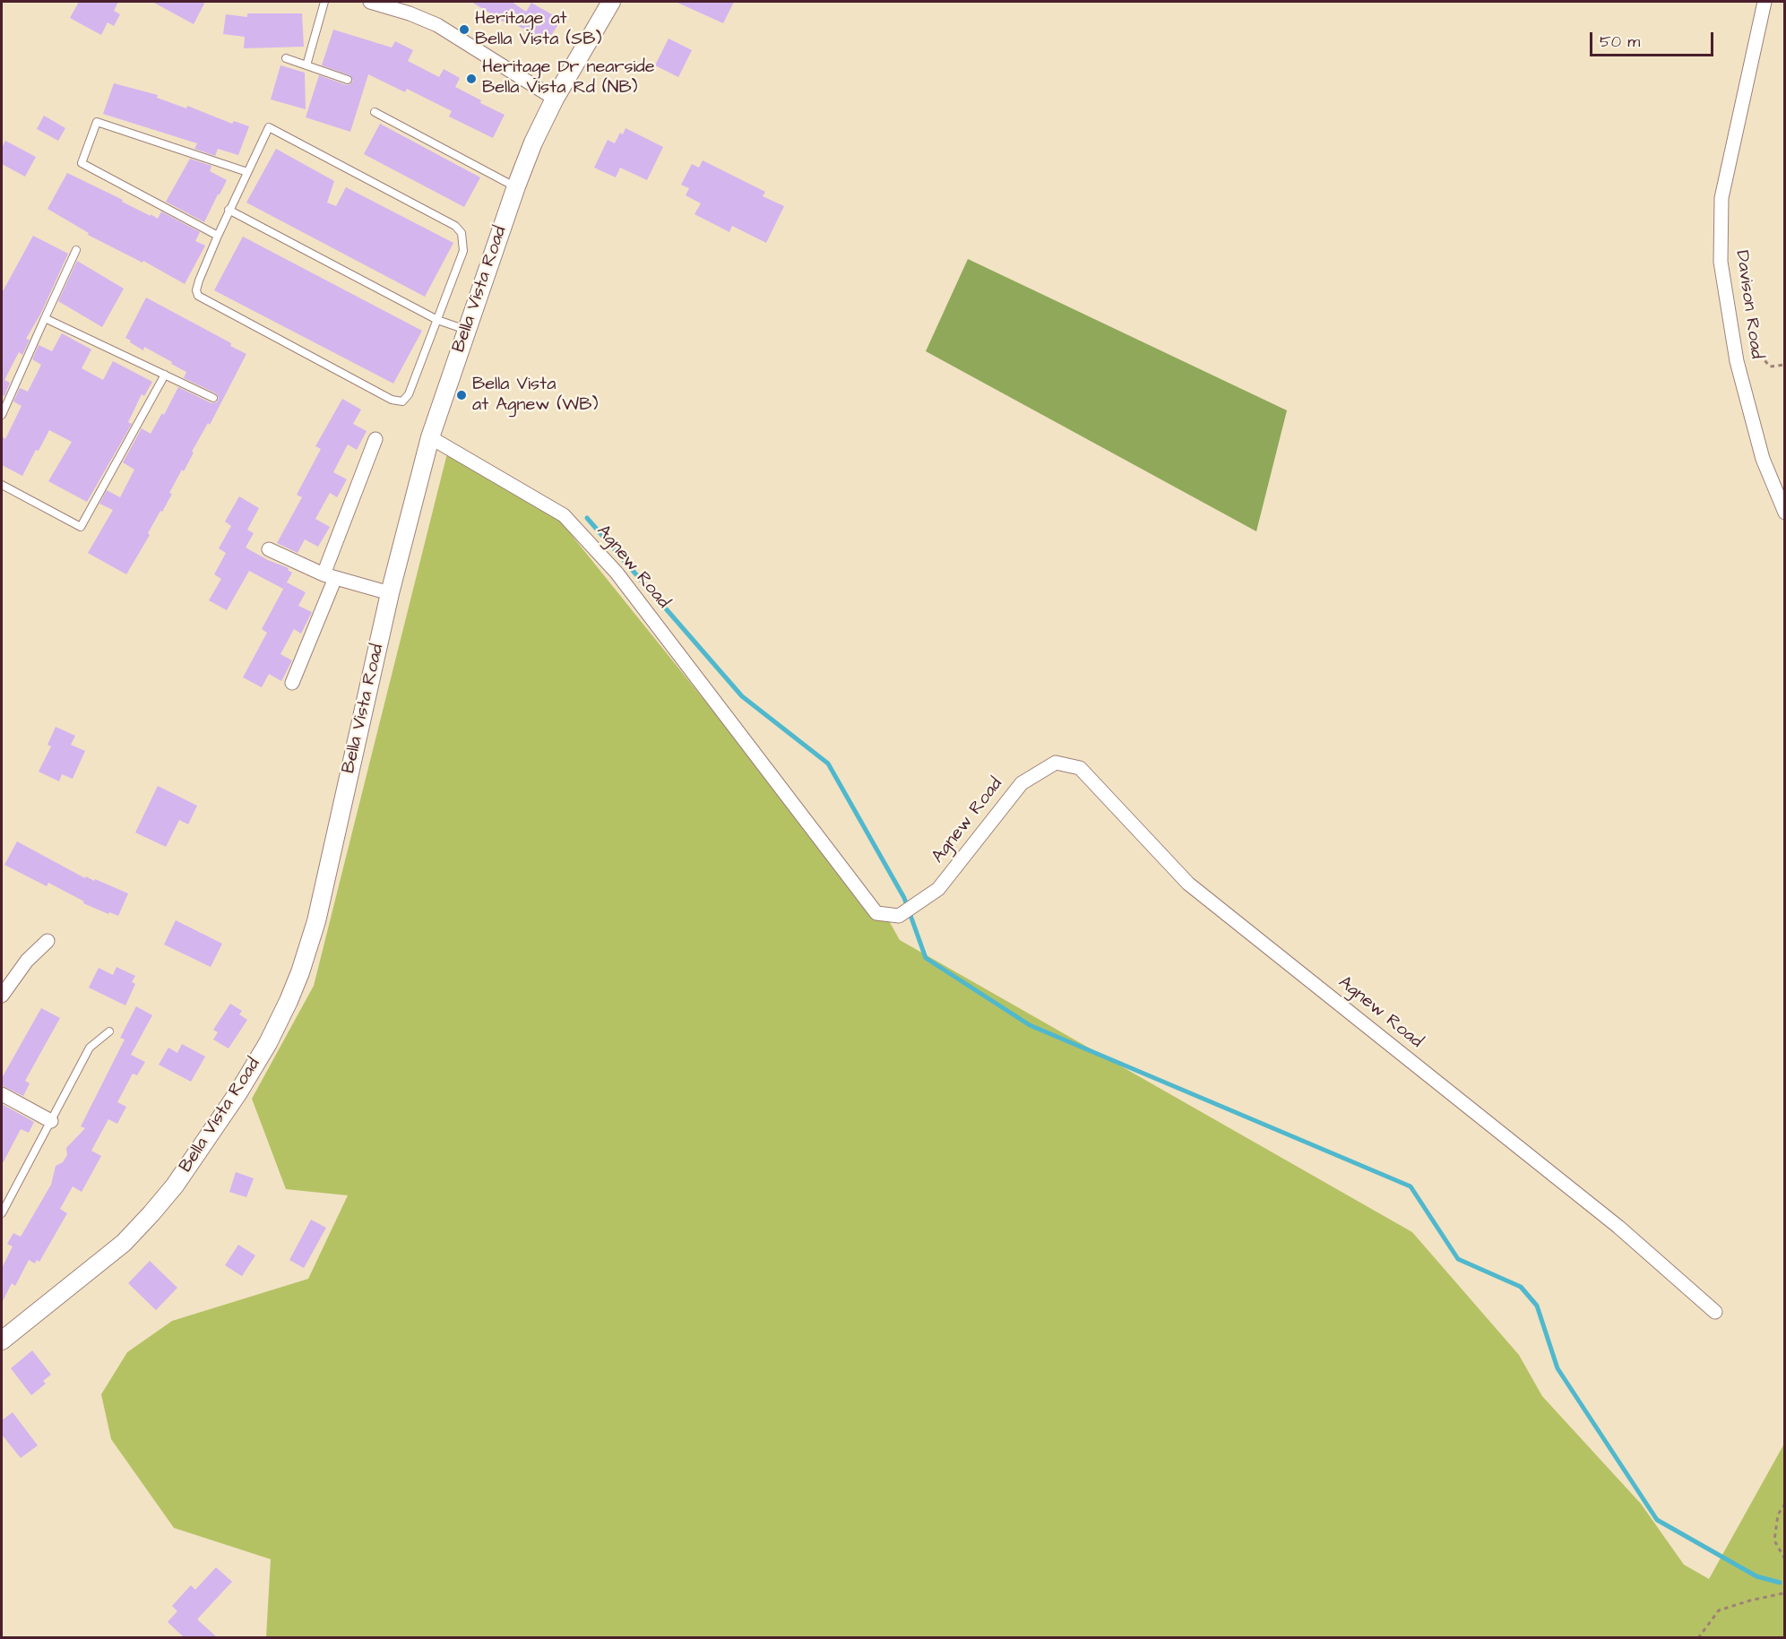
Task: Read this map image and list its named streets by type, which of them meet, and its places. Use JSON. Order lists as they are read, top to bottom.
{
  "streets": {
    "street": ["Bella Vista Road", "Davison Road", "Agnew Road"]
  },
  "crossings": [
    ["Bella Vista Road", "Agnew Road"]
  ],
  "places": ["Heritage at Bella Vista (SB)", "Heritage Dr nearside Bella Vista Rd (NB)", "Bella Vista at Agnew (WB)"],
  "scale_bar": "50 m"
}
